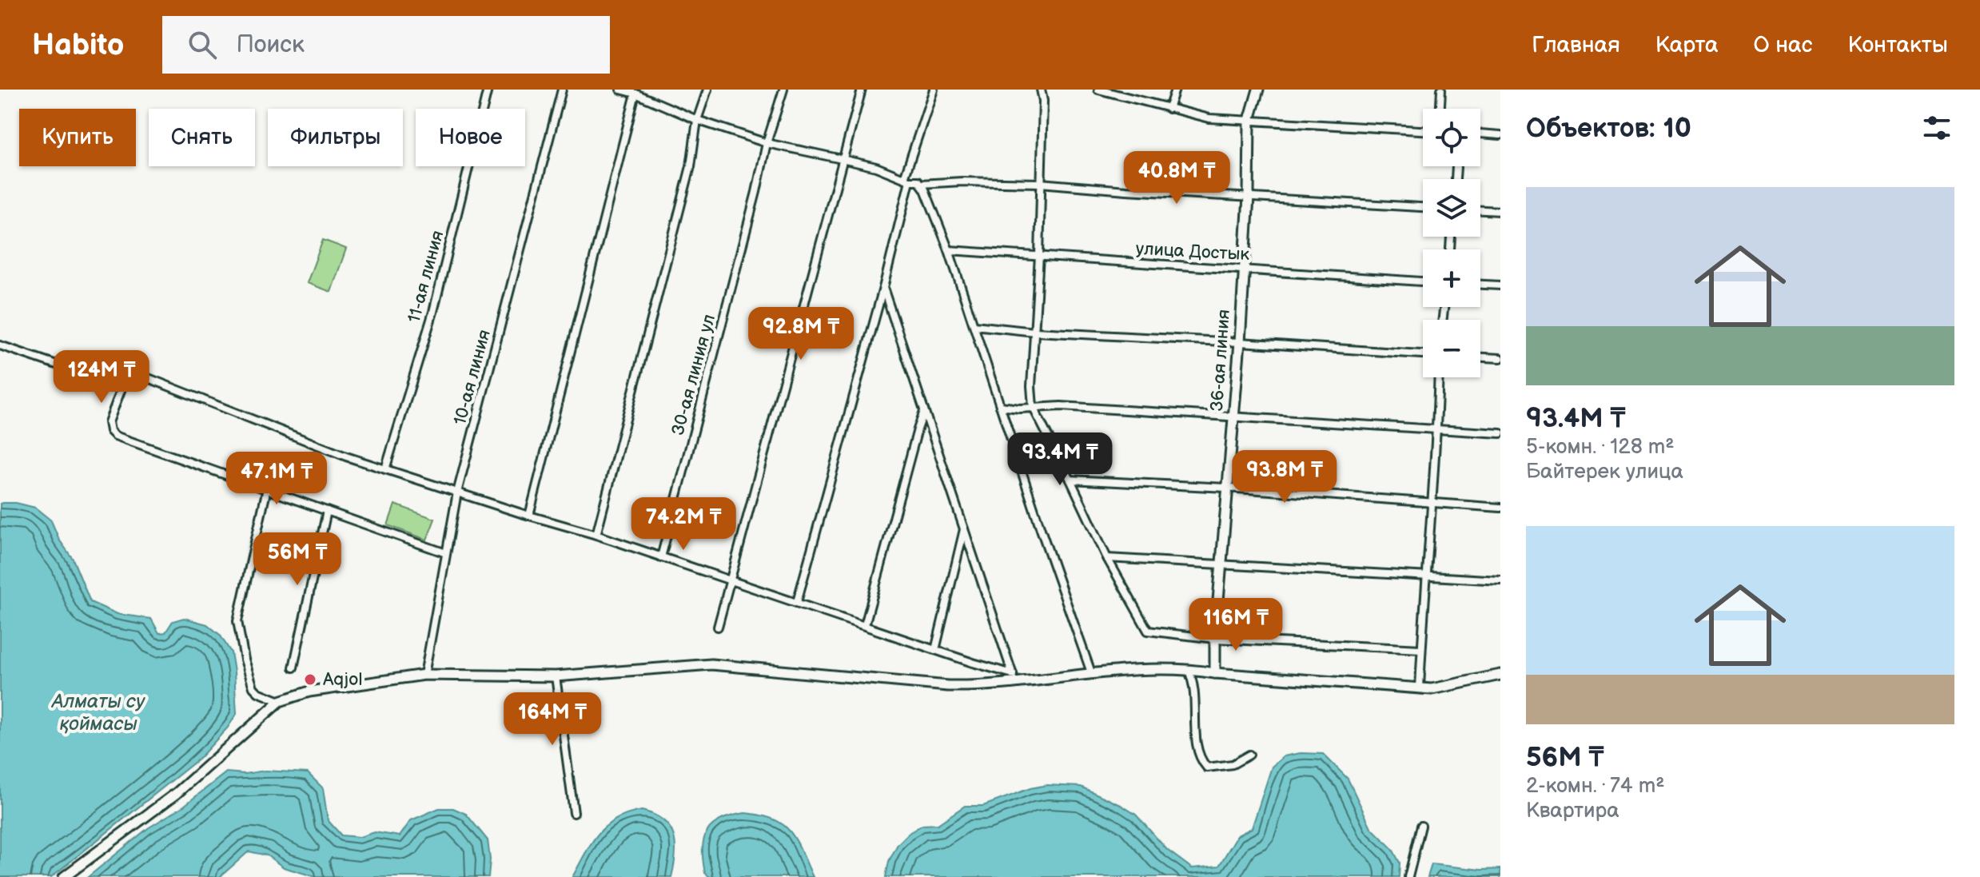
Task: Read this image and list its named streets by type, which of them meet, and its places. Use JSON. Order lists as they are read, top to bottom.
{
  "streets": {
    "street": [
      "улица Достык",
      "11-ая линия",
      "36-ая линия",
      "30-ая линия ул",
      "10-ая линия"
    ]
  },
  "crossings": [
    ["улица Достык", "36-ая линия"]
  ],
  "water": ["Алматы су қоймасы"],
  "places": ["Aqjol"],
  "page": {
    "header": "Habito",
    "search": "Поиск",
    "nav": [
      "Главная",
      "Карта",
      "О нас",
      "Контакты"
    ],
    "heading": "Объектов: 10",
    "map_buttons": ["+", "−"],
    "chip": [
      "Купить",
      "Снять",
      "Фильтры",
      "Новое"
    ],
    "price": [
      "40.8M ₸",
      "92.8M ₸",
      "124M ₸",
      "93.4M ₸",
      "93.8M ₸",
      "47.1M ₸",
      "74.2M ₸",
      "56M ₸",
      "116M ₸",
      "164M ₸"
    ],
    "list": [
      {
        "name": "93.4M ₸",
        "note": "5-комн. · 128 m² · Байтерек улица"
      },
      {
        "name": "56M ₸",
        "note": "2-комн. · 74 m² · Квартира"
      }
    ]
  }
}
